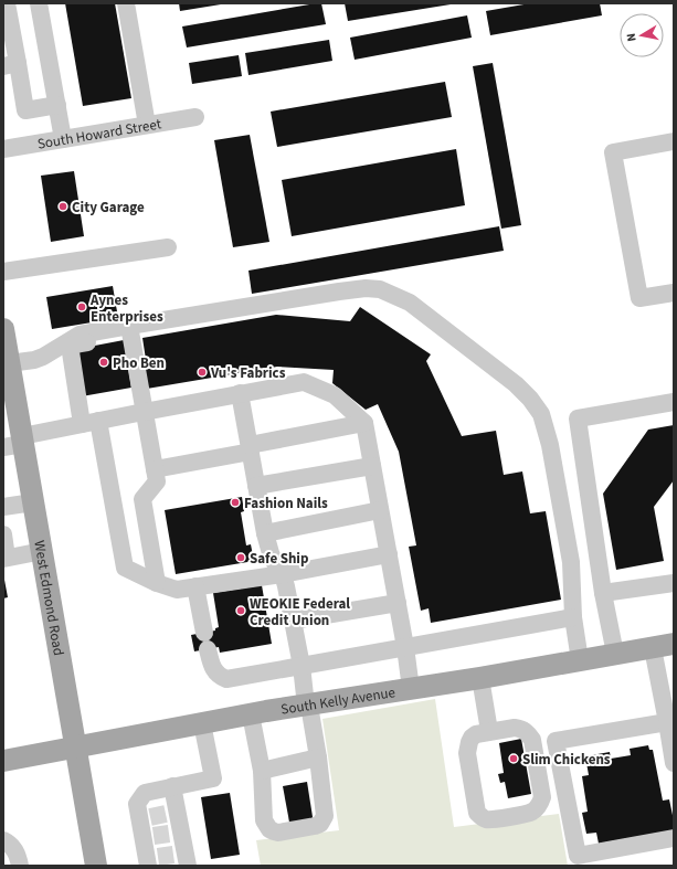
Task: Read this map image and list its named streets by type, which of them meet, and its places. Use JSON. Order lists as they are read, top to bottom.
{
  "streets": {
    "main road": ["West Edmond Road", "South Kelly Avenue"],
    "street": ["South Howard Street"]
  },
  "crossings": [
    ["West Edmond Road", "South Kelly Avenue"]
  ],
  "places": [
    "City Garage",
    "Aynes Enterprises",
    "Pho Ben",
    "Vu's Fabrics",
    "Fashion Nails",
    "Safe Ship",
    "WEOKIE Federal Credit Union",
    "Slim Chickens"
  ],
  "north": "left"
}
